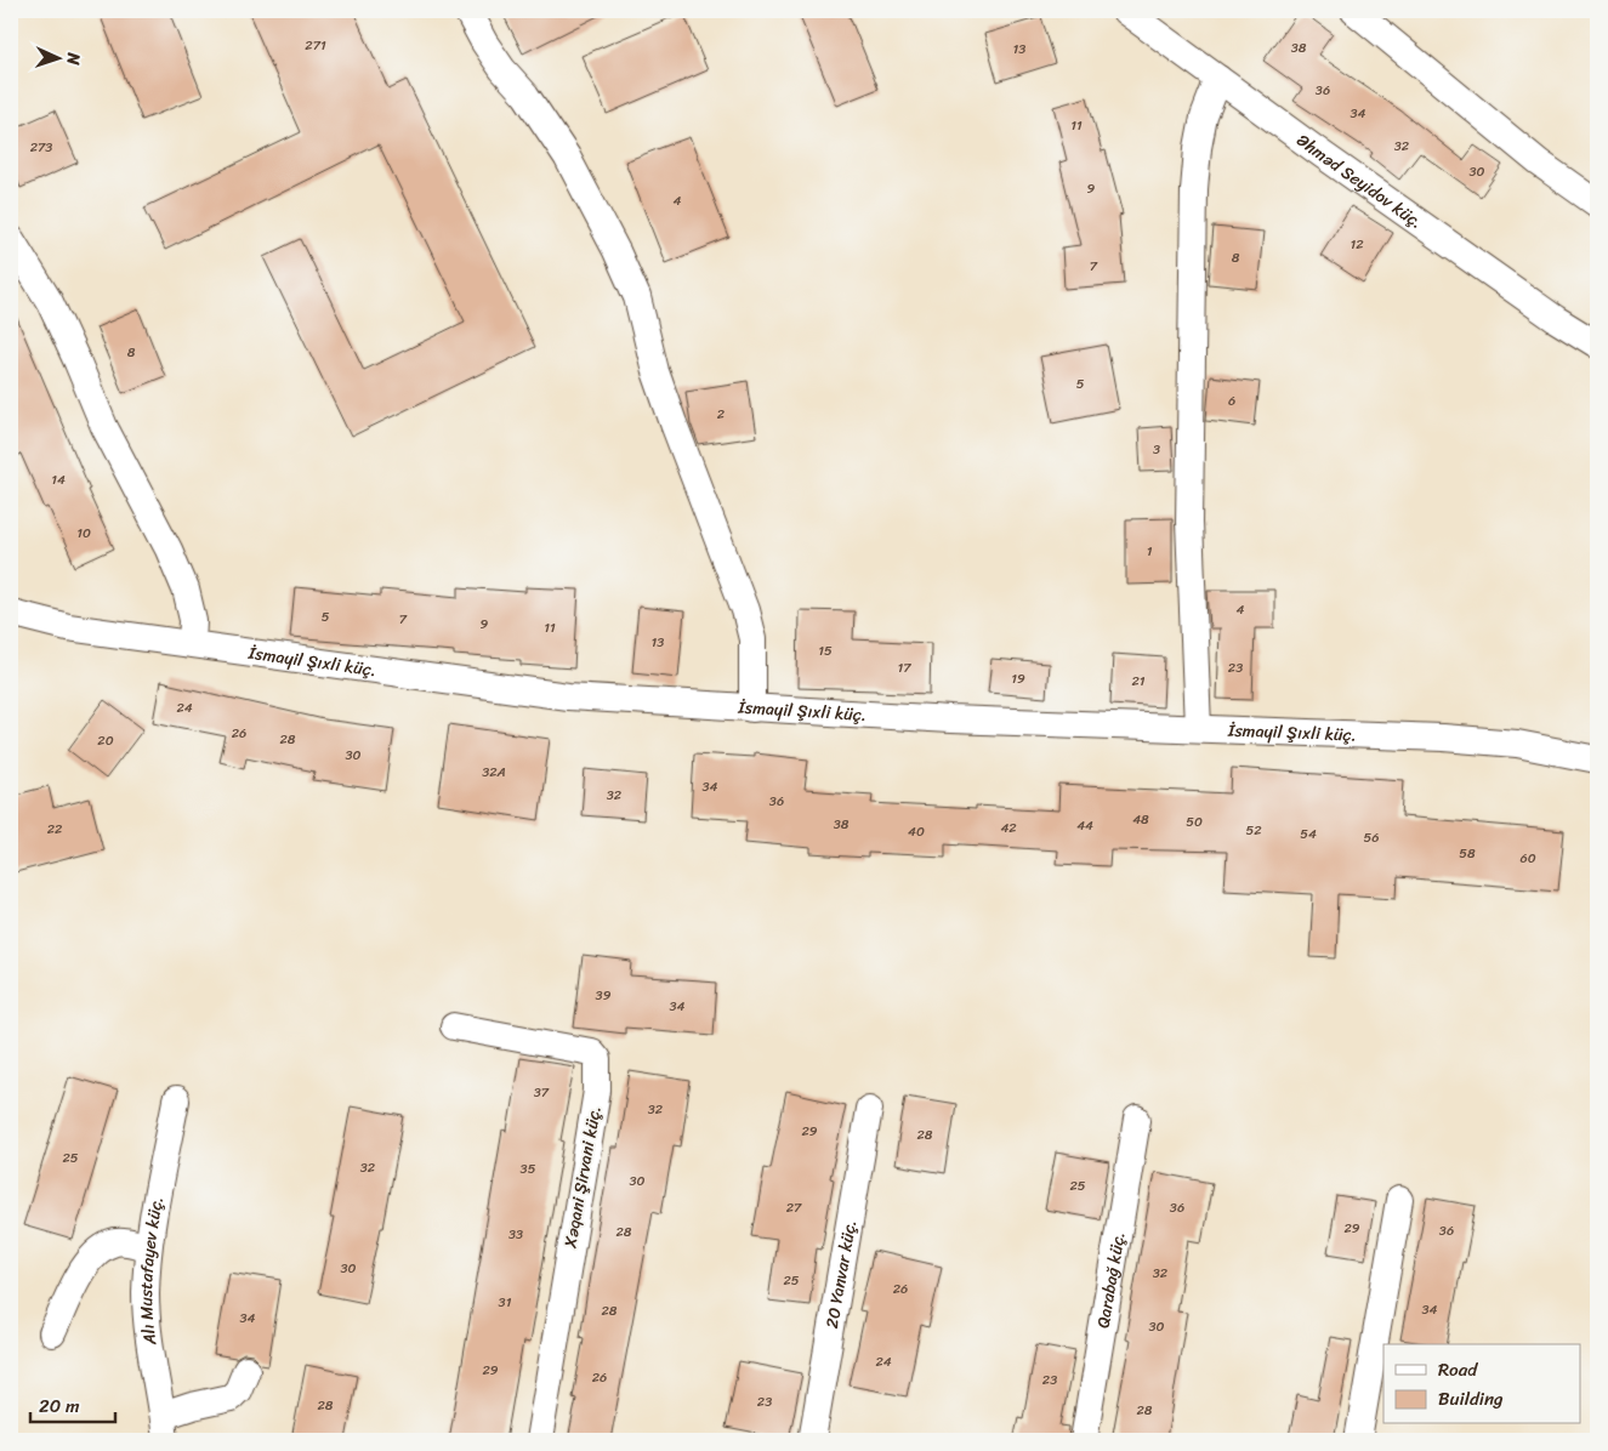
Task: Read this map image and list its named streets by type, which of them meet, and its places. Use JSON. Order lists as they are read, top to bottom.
{
  "streets": {
    "street": [
      "Əhməd Seyidov küç.",
      "İsmayil Şıxli küç.",
      "Xəqani Şirvani küç.",
      "Alı Mustafayev küç.",
      "20 Yanvar küç.",
      "Qarabağ küç."
    ]
  },
  "house_numbers": [
    "271",
    "38",
    "13",
    "36",
    "34",
    "11",
    "32",
    "273",
    "30",
    "9",
    "4",
    "12",
    "8",
    "7",
    "8",
    "5",
    "6",
    "2",
    "3",
    "14",
    "10",
    "1",
    "4",
    "5",
    "7",
    "9",
    "11",
    "13",
    "15",
    "17",
    "23",
    "19",
    "21",
    "24",
    "26",
    "28",
    "20",
    "30",
    "32A",
    "34",
    "32",
    "36",
    "48",
    "50",
    "38",
    "44",
    "42",
    "22",
    "52",
    "40",
    "54",
    "56",
    "58",
    "60",
    "39",
    "34",
    "37",
    "32",
    "29",
    "28",
    "25",
    "32",
    "35",
    "30",
    "25",
    "27",
    "36",
    "29",
    "36",
    "28",
    "33",
    "30",
    "32",
    "25",
    "26",
    "31",
    "34",
    "28",
    "34",
    "30",
    "24",
    "29",
    "26",
    "23",
    "23",
    "28",
    "28"
  ],
  "legend": ["Road", "Building"],
  "scale_bar": "20 m",
  "north": "right"
}
